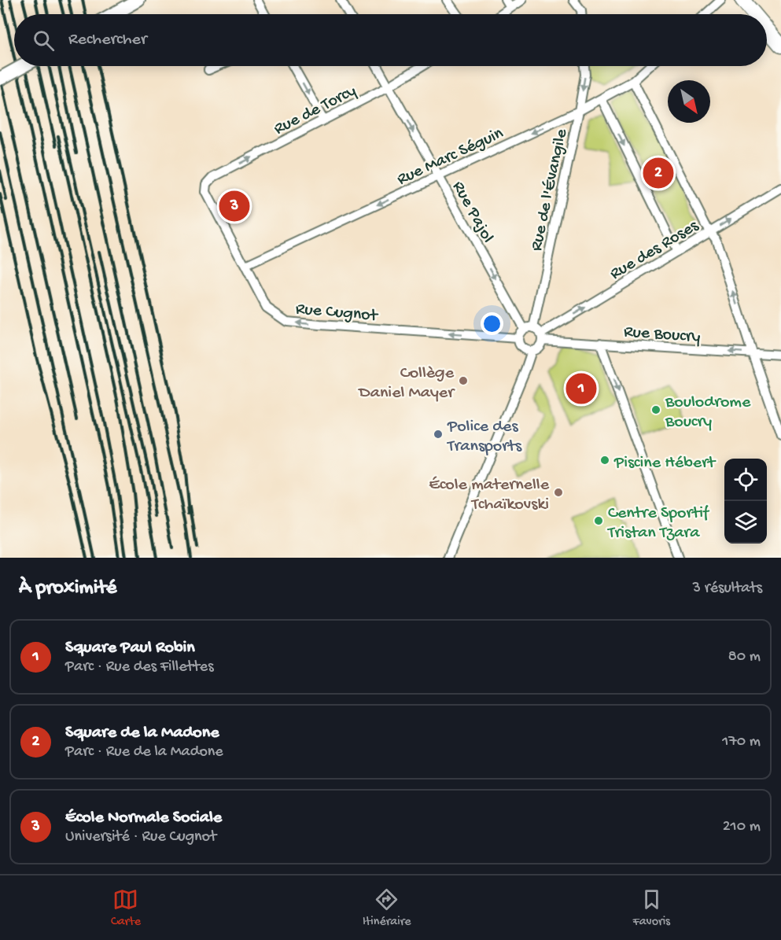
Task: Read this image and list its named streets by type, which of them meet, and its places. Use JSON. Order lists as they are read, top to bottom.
{
  "streets": {
    "street": [
      "Rue de Torcy",
      "Rue Marc Séguin",
      "Rue de l'Évangile",
      "Rue Pajol",
      "Rue des Roses",
      "Rue Cugnot",
      "Rue Boucry"
    ]
  },
  "crossings": [
    ["Rue de Torcy", "Rue Pajol"],
    ["Rue de Torcy", "Rue Cugnot"],
    ["Rue Marc Séguin", "Rue de l'Évangile"],
    ["Rue Marc Séguin", "Rue Pajol"],
    ["Rue Marc Séguin", "Rue Cugnot"],
    ["Rue de l'Évangile", "Rue Pajol"],
    ["Rue de l'Évangile", "Rue des Roses"],
    ["Rue de l'Évangile", "Rue Cugnot"],
    ["Rue de l'Évangile", "Rue Boucry"],
    ["Rue Pajol", "Rue des Roses"],
    ["Rue Pajol", "Rue Cugnot"],
    ["Rue Pajol", "Rue Boucry"],
    ["Rue des Roses", "Rue Cugnot"],
    ["Rue des Roses", "Rue Boucry"],
    ["Rue Cugnot", "Rue Boucry"]
  ],
  "one_way": [
    "Rue de Torcy",
    "Rue Marc Séguin",
    "Rue Pajol",
    "Rue des Roses",
    "Rue Cugnot",
    "Rue Boucry"
  ],
  "places": [
    "Collège Daniel Mayer",
    "Boulodrome Boucry",
    "Police des Transports",
    "Piscine Hébert",
    "École maternelle Tchaïkovski",
    "Centre Sportif Tristan Tzara"
  ],
  "north": "bottom right",
  "page": {
    "search": "Rechercher",
    "pins": ["2", "3", "1"],
    "heading": ["À proximité", "3 résultats"],
    "list": [
      {
        "mark": "1",
        "name": "Square Paul Robin",
        "note": "Parc · Rue des Fillettes",
        "value": "80 m"
      },
      {
        "mark": "2",
        "name": "Square de la Madone",
        "note": "Parc · Rue de la Madone",
        "value": "170 m"
      },
      {
        "mark": "3",
        "name": "École Normale Sociale",
        "note": "Université · Rue Cugnot",
        "value": "210 m"
      }
    ],
    "nav": ["Carte", "Itinéraire", "Favoris"]
  }
}
